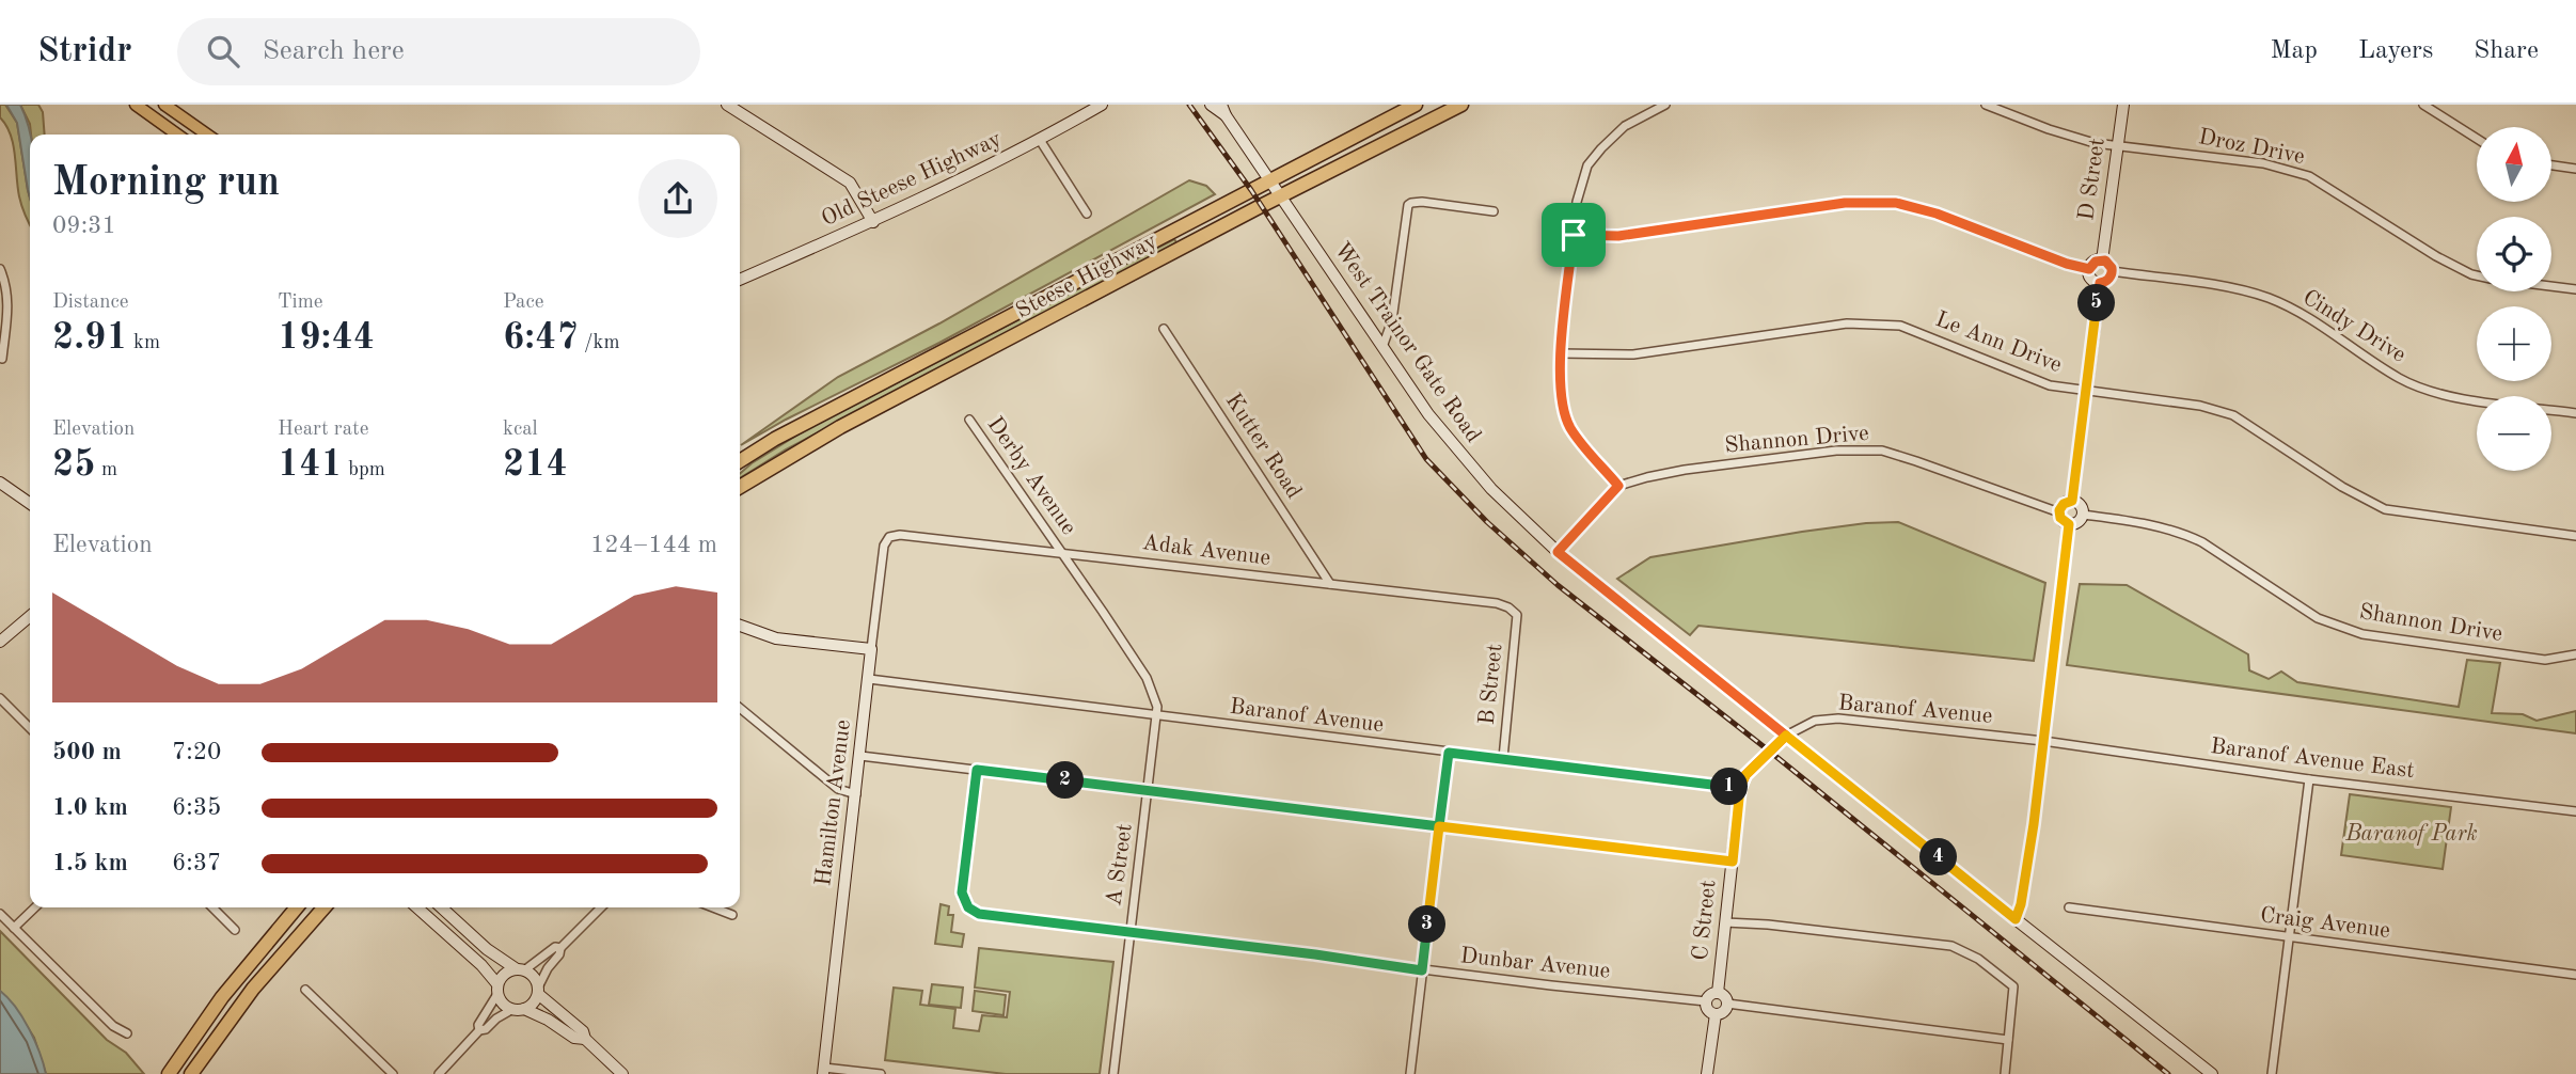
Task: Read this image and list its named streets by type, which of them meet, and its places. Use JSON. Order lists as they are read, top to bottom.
{
  "streets": {
    "highway": ["Steese Highway"],
    "street": [
      "Droz Drive",
      "Old Steese Highway",
      "D Street",
      "Cindy Drive",
      "West Trainor Gate Road",
      "Le Ann Drive",
      "Shannon Drive",
      "Kutter Road",
      "Derby Avenue",
      "Adak Avenue",
      "B Street",
      "Baranof Avenue",
      "Baranof Avenue East",
      "Hamilton Avenue",
      "A Street",
      "C Street",
      "Craig Avenue",
      "Dunbar Avenue"
    ]
  },
  "crossings": [
    ["Droz Drive", "D Street"],
    ["D Street", "Cindy Drive"],
    ["Steese Highway", "West Trainor Gate Road"],
    ["West Trainor Gate Road", "Baranof Avenue"],
    ["Kutter Road", "Adak Avenue"],
    ["Derby Avenue", "Adak Avenue"],
    ["Derby Avenue", "A Street"],
    ["Adak Avenue", "B Street"],
    ["Adak Avenue", "Hamilton Avenue"],
    ["Adak Avenue", "A Street"],
    ["B Street", "Baranof Avenue"],
    ["Baranof Avenue", "Baranof Avenue East"],
    ["Baranof Avenue", "Hamilton Avenue"],
    ["Baranof Avenue", "A Street"],
    ["Baranof Avenue", "C Street"],
    ["A Street", "Dunbar Avenue"],
    ["C Street", "Dunbar Avenue"]
  ],
  "parks": ["Baranof Park"],
  "north": "top",
  "page": {
    "header": "Stridr",
    "search": "Search here",
    "nav": ["Map", "Layers", "Share"],
    "map_buttons": ["+", "−"],
    "heading": ["Morning run", "09:31"],
    "stats": [
      ["Distance", "2.91 km"],
      ["Time", "19:44"],
      ["Pace", "6:47 /km"],
      ["Elevation", "25 m"],
      ["Heart rate", "141 bpm"],
      ["kcal", "214"]
    ],
    "pins": [
      "5",
      "2",
      "1",
      "4",
      "3"
    ],
    "chart": ["Elevation", "124–144 m"],
    "list": [
      {
        "name": "500 m",
        "note": "7:20"
      },
      {
        "name": "1.0 km",
        "note": "6:35"
      },
      {
        "name": "1.5 km",
        "note": "6:37"
      }
    ]
  }
}
